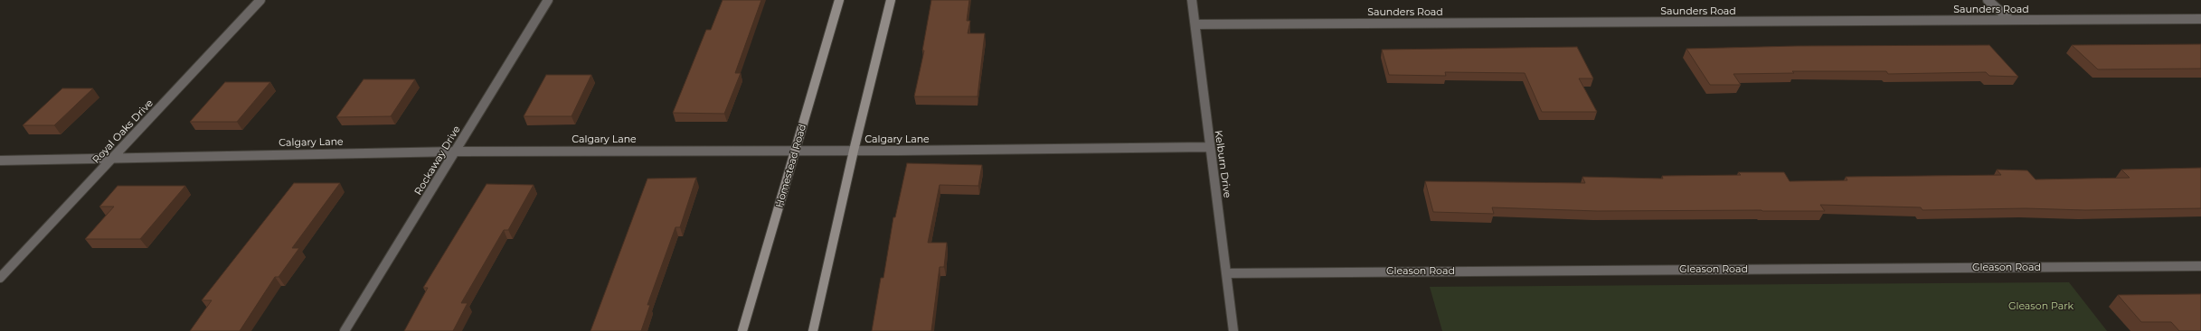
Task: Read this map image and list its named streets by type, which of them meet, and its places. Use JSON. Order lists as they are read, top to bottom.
{
  "streets": {
    "main road": ["Homestead Road"],
    "street": [
      "Saunders Road",
      "Royal Oaks Drive",
      "Calgary Lane",
      "Rockaway Drive",
      "Kelburn Drive",
      "Gleason Road"
    ]
  },
  "crossings": [
    ["Saunders Road", "Kelburn Drive"],
    ["Royal Oaks Drive", "Calgary Lane"],
    ["Calgary Lane", "Rockaway Drive"],
    ["Calgary Lane", "Kelburn Drive"],
    ["Calgary Lane", "Homestead Road"],
    ["Kelburn Drive", "Gleason Road"]
  ],
  "parks": ["Gleason Park"]
}
